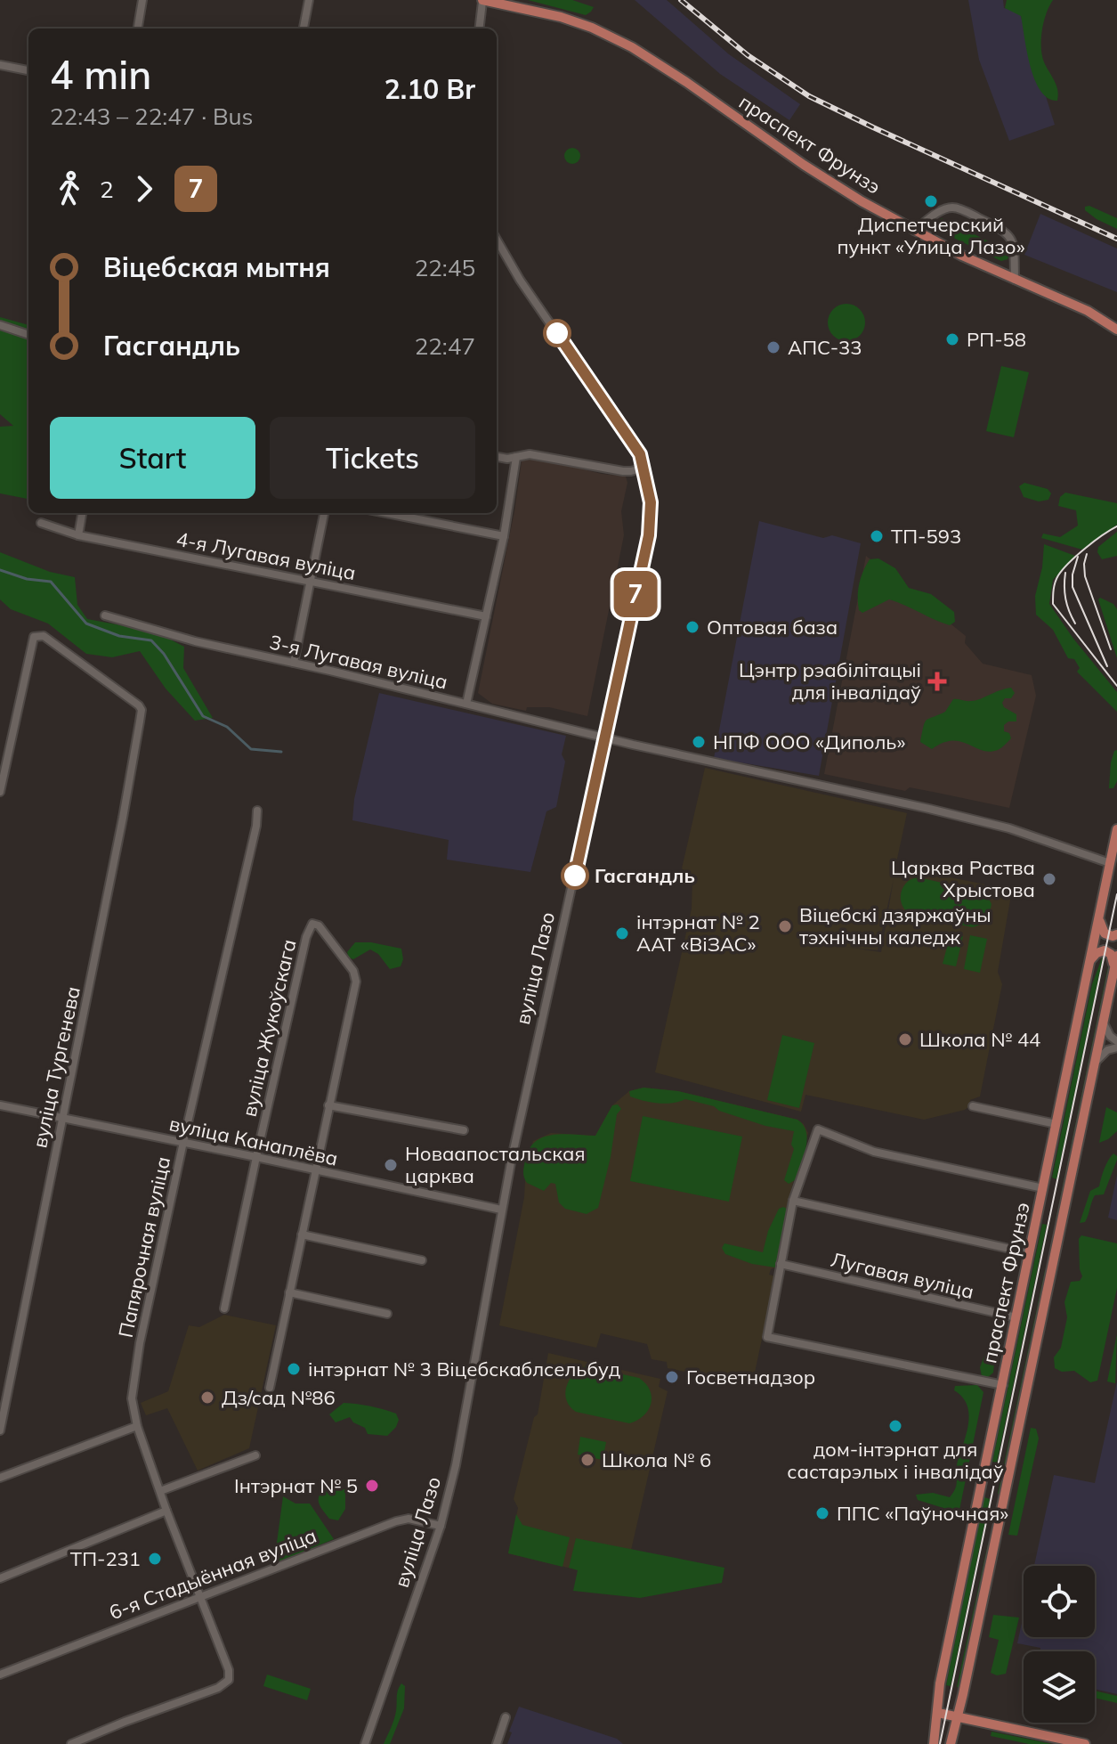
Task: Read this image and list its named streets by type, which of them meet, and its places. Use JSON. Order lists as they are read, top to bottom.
{
  "streets": {
    "main road": ["праспект Фрунзэ"],
    "street": [
      "4-я Лугавая вуліца",
      "3-я Лугавая вуліца",
      "вуліца Лазо",
      "вуліца Жукоўскага",
      "вуліца Тургенева",
      "вуліца Канаплёва",
      "Папярочная вуліца",
      "Лугавая вуліца",
      "6-я Стадыённая вуліца"
    ]
  },
  "crossings": [
    ["праспект Фрунзэ", "3-я Лугавая вуліца"],
    ["праспект Фрунзэ", "Лугавая вуліца"],
    ["3-я Лугавая вуліца", "вуліца Лазо"],
    ["вуліца Лазо", "вуліца Канаплёва"],
    ["вуліца Лазо", "6-я Стадыённая вуліца"],
    ["вуліца Жукоўскага", "вуліца Канаплёва"],
    ["вуліца Тургенева", "вуліца Канаплёва"],
    ["вуліца Канаплёва", "Папярочная вуліца"],
    ["Папярочная вуліца", "6-я Стадыённая вуліца"]
  ],
  "places": {
    "other": [
      "Диспетчерский пункт «Улица Лазо»",
      "РП-58",
      "АПС-33",
      "ТП-593",
      "Оптовая база",
      "НПФ ООО «Диполь»",
      "Гасгандль",
      "Царква Раства Хрыстова",
      "Віцебскі дзяржаўны тэхнічны каледж",
      "інтэрнат № 2 ААТ «ВіЗАС»",
      "Школа № 44",
      "Новаапостальская царква",
      "інтэрнат № 3 Віцебскаблсельбуд",
      "Госветнадзор",
      "Дз/сад №86",
      "дом-інтэрнат для састарэлых і інвалідаў",
      "Школа № 6",
      "Інтэрнат № 5",
      "ППС «Паўночная»",
      "ТП-231"
    ],
    "health": ["Цэнтр рэабілітацыі для інвалідаў"]
  },
  "lines": ["bus line 7"],
  "page": {
    "on_map": "7",
    "heading": ["4 min", "22:43 – 22:47 · Bus", "2.10 Br"],
    "legs": ["2", "7"],
    "list": [
      {
        "name": "Віцебская мытня",
        "value": "22:45"
      },
      {
        "name": "Гасгандль",
        "value": "22:47"
      }
    ],
    "buttons": ["Start", "Tickets"]
  }
}
